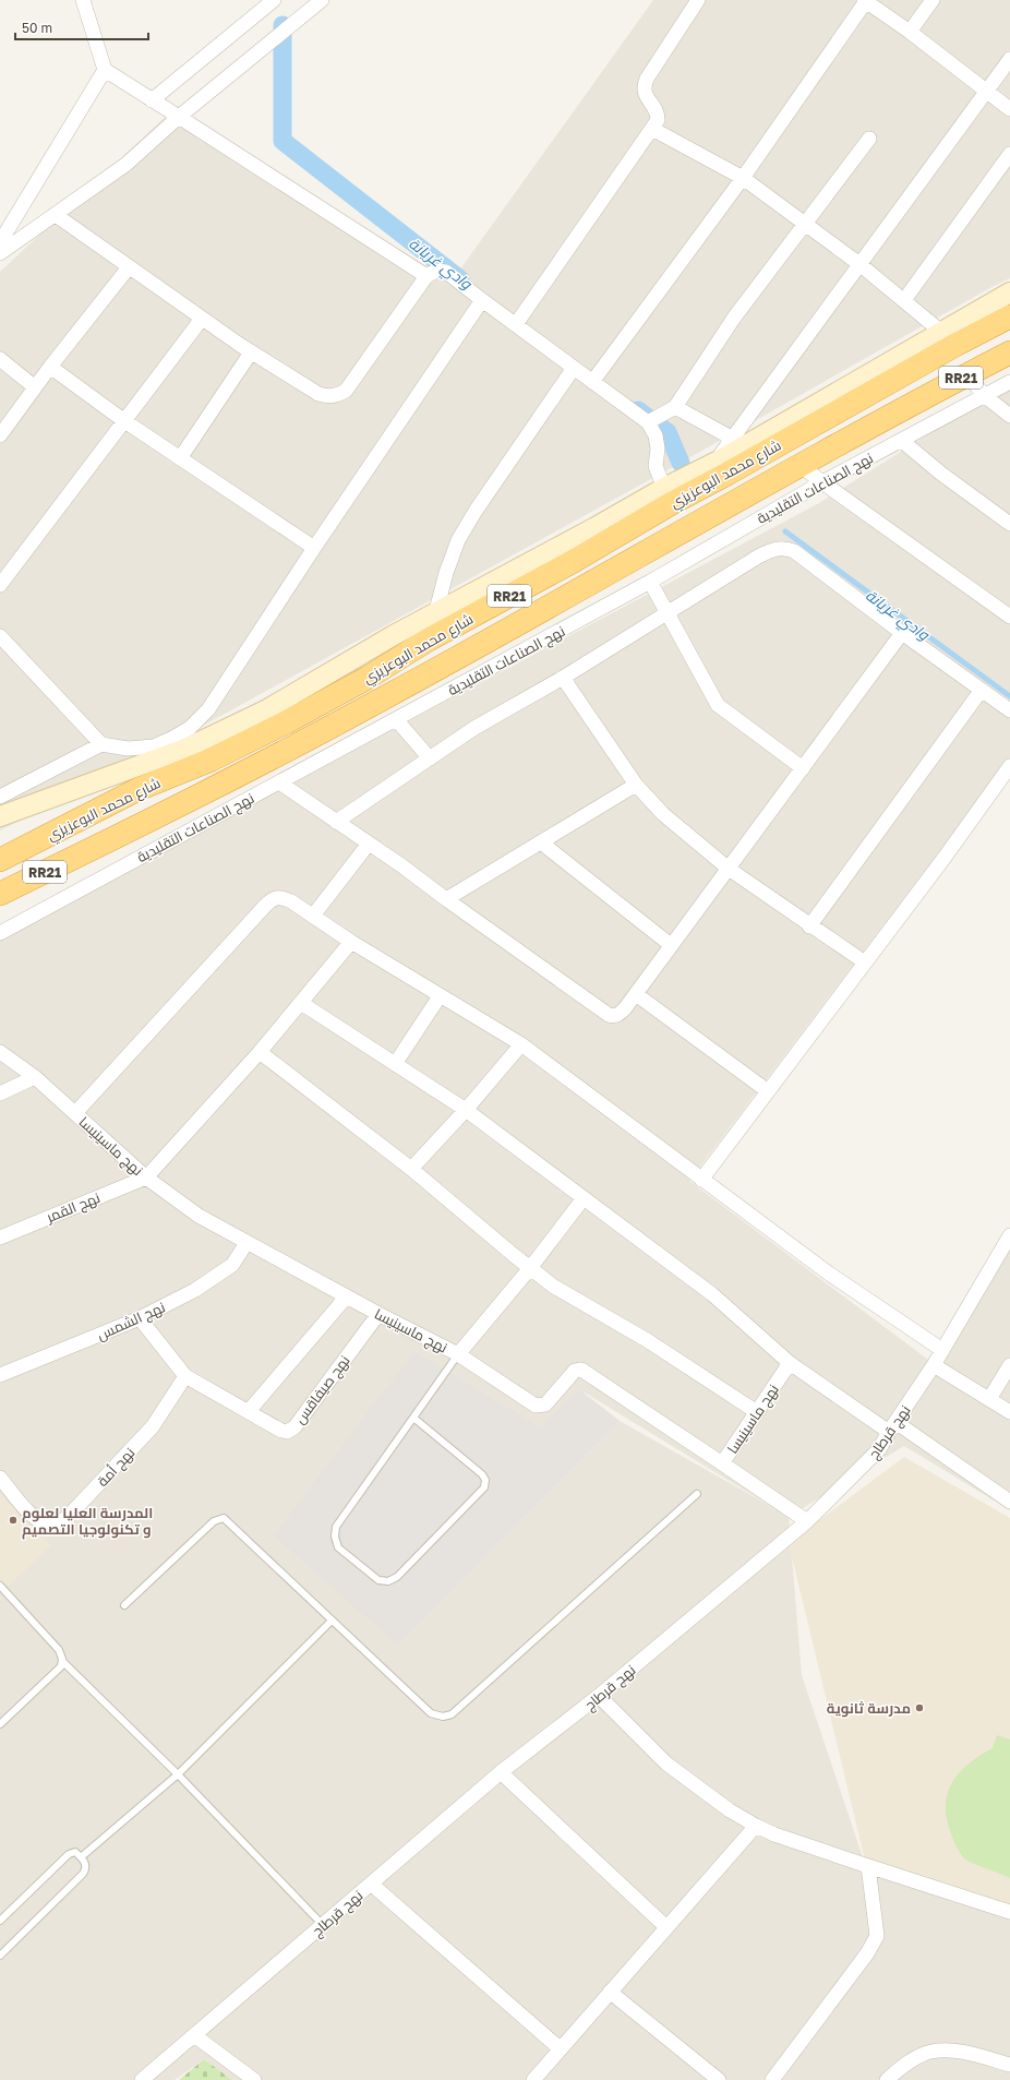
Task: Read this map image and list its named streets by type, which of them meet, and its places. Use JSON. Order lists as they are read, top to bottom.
{
  "streets": {
    "highway": ["RR21", "شارع محمد البوعزيزي"],
    "street": [
      "نهج الصناعات التقليدية",
      "نهج ماسينيسا",
      "نهج القمر",
      "نهج الشمس",
      "نهج صيفاقس",
      "نهج قرطاج",
      "نهج أمة"
    ]
  },
  "crossings": [
    ["نهج ماسينيسا", "نهج القمر"],
    ["نهج ماسينيسا", "نهج الشمس"],
    ["نهج ماسينيسا", "نهج صيفاقس"],
    ["نهج الشمس", "نهج صيفاقس"],
    ["نهج صيفاقس", "نهج أمة"]
  ],
  "water": ["وادي غريانة"],
  "places": ["المدرسة العليا لعلوم و تكنولوجيا التصميم", "مدرسة ثانوية"],
  "scale_bar": "50 m"
}
